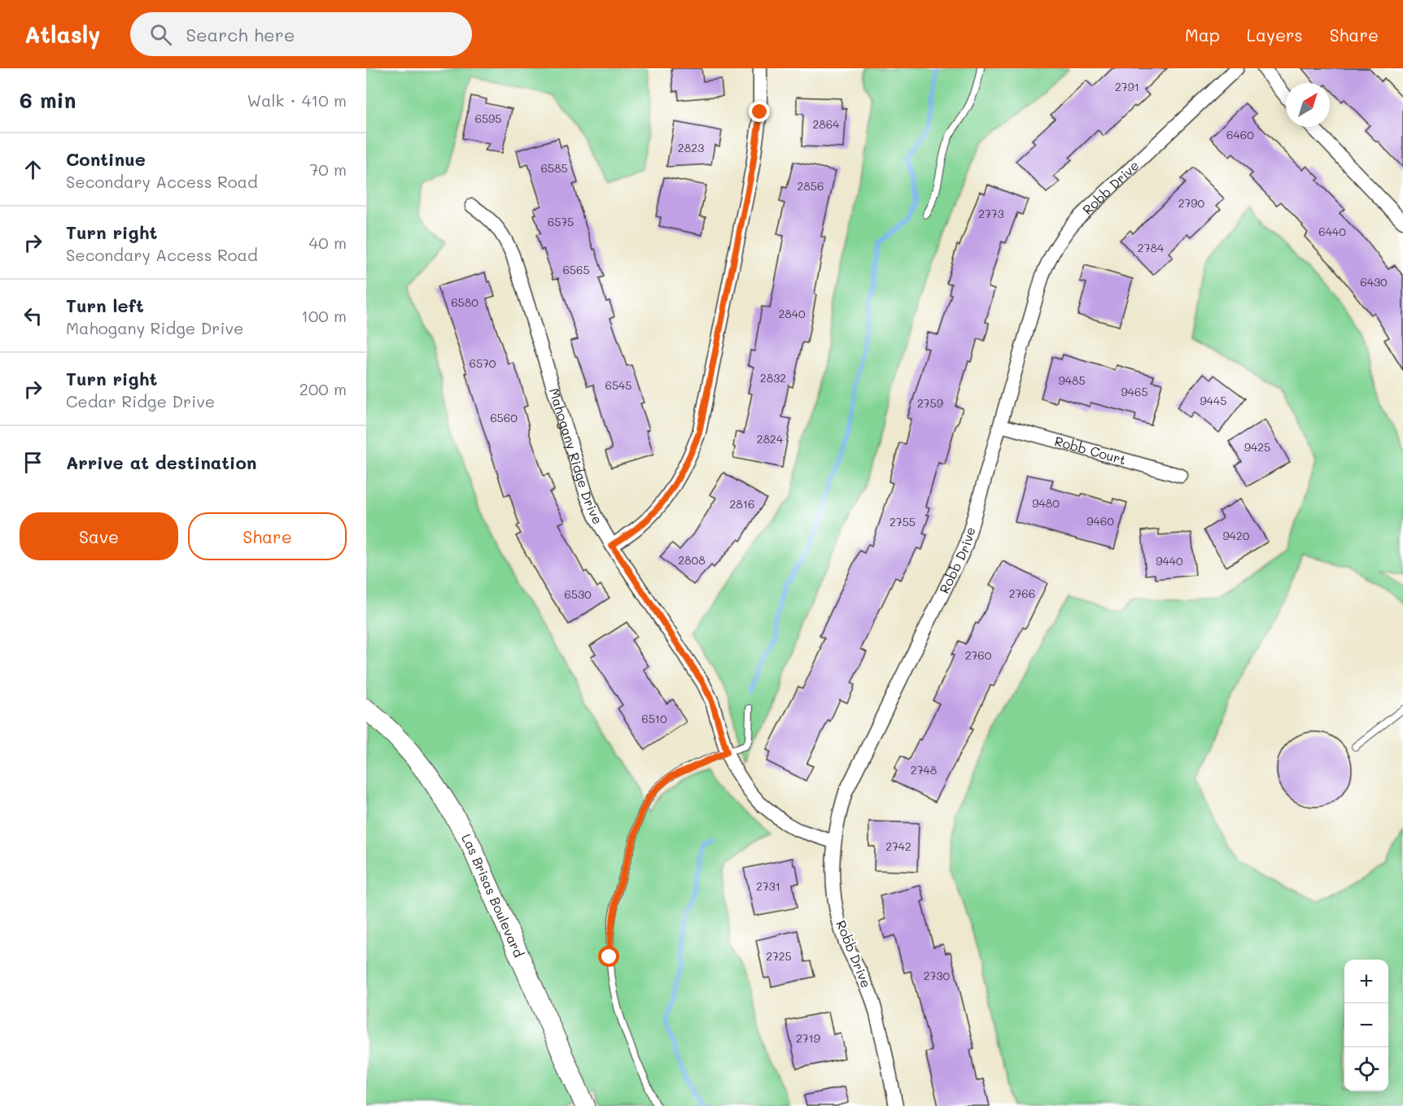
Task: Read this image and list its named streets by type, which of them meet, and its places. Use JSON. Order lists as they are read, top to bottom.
{
  "streets": {
    "street": [
      "Robb Drive",
      "Robb Court",
      "Mahogany Ridge Drive",
      "Las Brisas Boulevard"
    ]
  },
  "crossings": [
    ["Robb Drive", "Robb Court"],
    ["Robb Drive", "Mahogany Ridge Drive"]
  ],
  "house_numbers": [
    "2791",
    "6595",
    "2864",
    "6460",
    "2823",
    "6585",
    "2856",
    "2790",
    "2773",
    "6575",
    "6440",
    "2784",
    "6565",
    "6430",
    "6580",
    "2840",
    "6570",
    "2832",
    "9485",
    "6545",
    "9465",
    "9445",
    "2759",
    "6560",
    "2824",
    "9425",
    "9480",
    "2816",
    "9460",
    "2755",
    "9420",
    "2808",
    "9440",
    "2766",
    "6530",
    "2760",
    "6510",
    "2748",
    "2742",
    "2731",
    "2725",
    "2730",
    "2719"
  ],
  "north": "top right",
  "page": {
    "header": "Atlasly",
    "search": "Search here",
    "nav": ["Map", "Layers", "Share"],
    "heading": ["6 min", "Walk · 410 m"],
    "list": [
      ["Continue", "Secondary Access Road", "70 m"],
      ["Turn right", "Secondary Access Road", "40 m"],
      ["Turn left", "Mahogany Ridge Drive", "100 m"],
      ["Turn right", "Cedar Ridge Drive", "200 m"],
      "Arrive at destination"
    ],
    "buttons": ["Save", "Share"],
    "map_buttons": ["+", "−"]
  }
}
